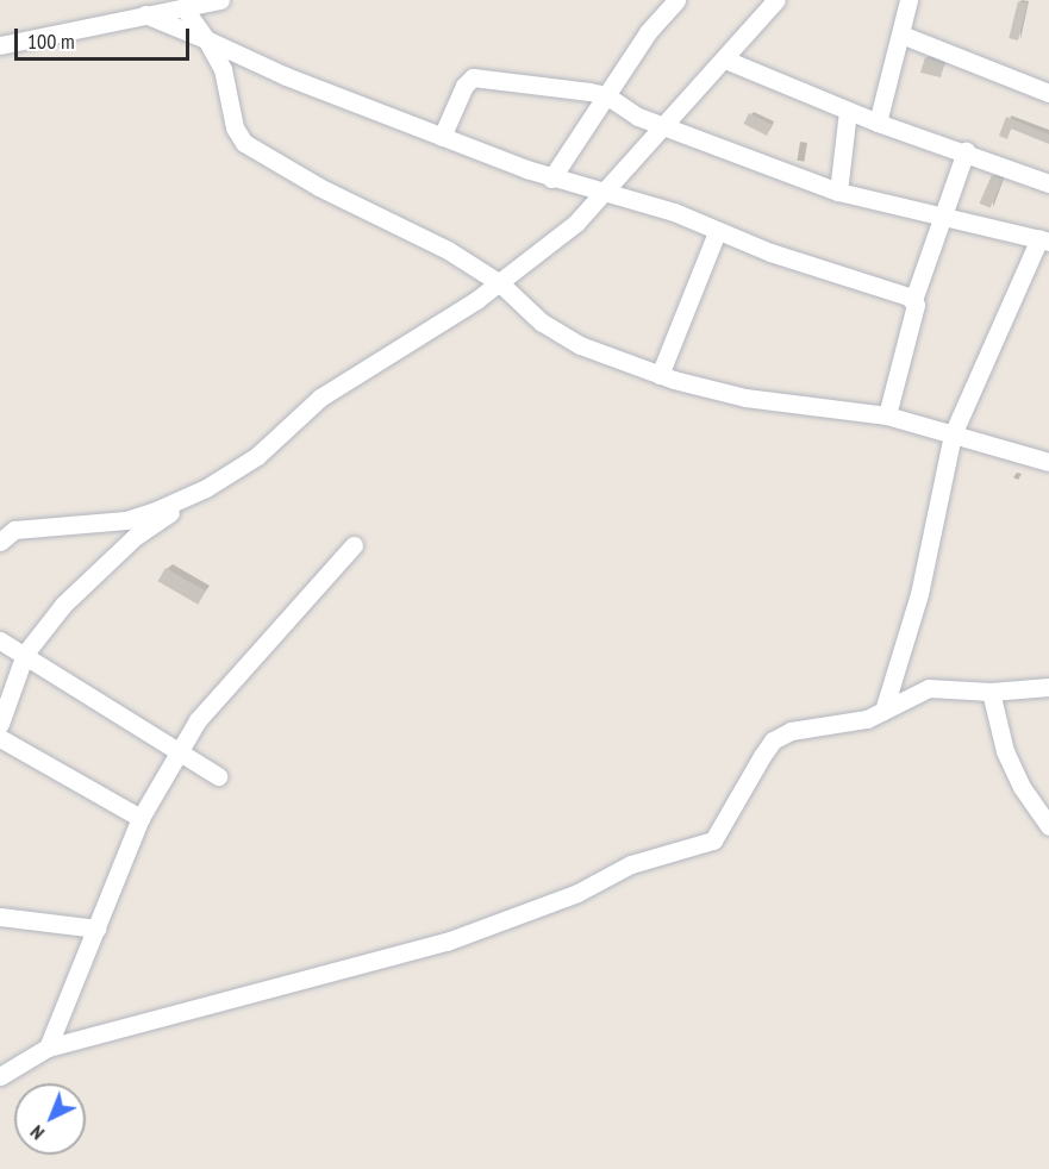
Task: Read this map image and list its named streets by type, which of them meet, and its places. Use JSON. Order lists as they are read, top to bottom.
{
  "scale_bar": "100 m",
  "north": "bottom left"
}
